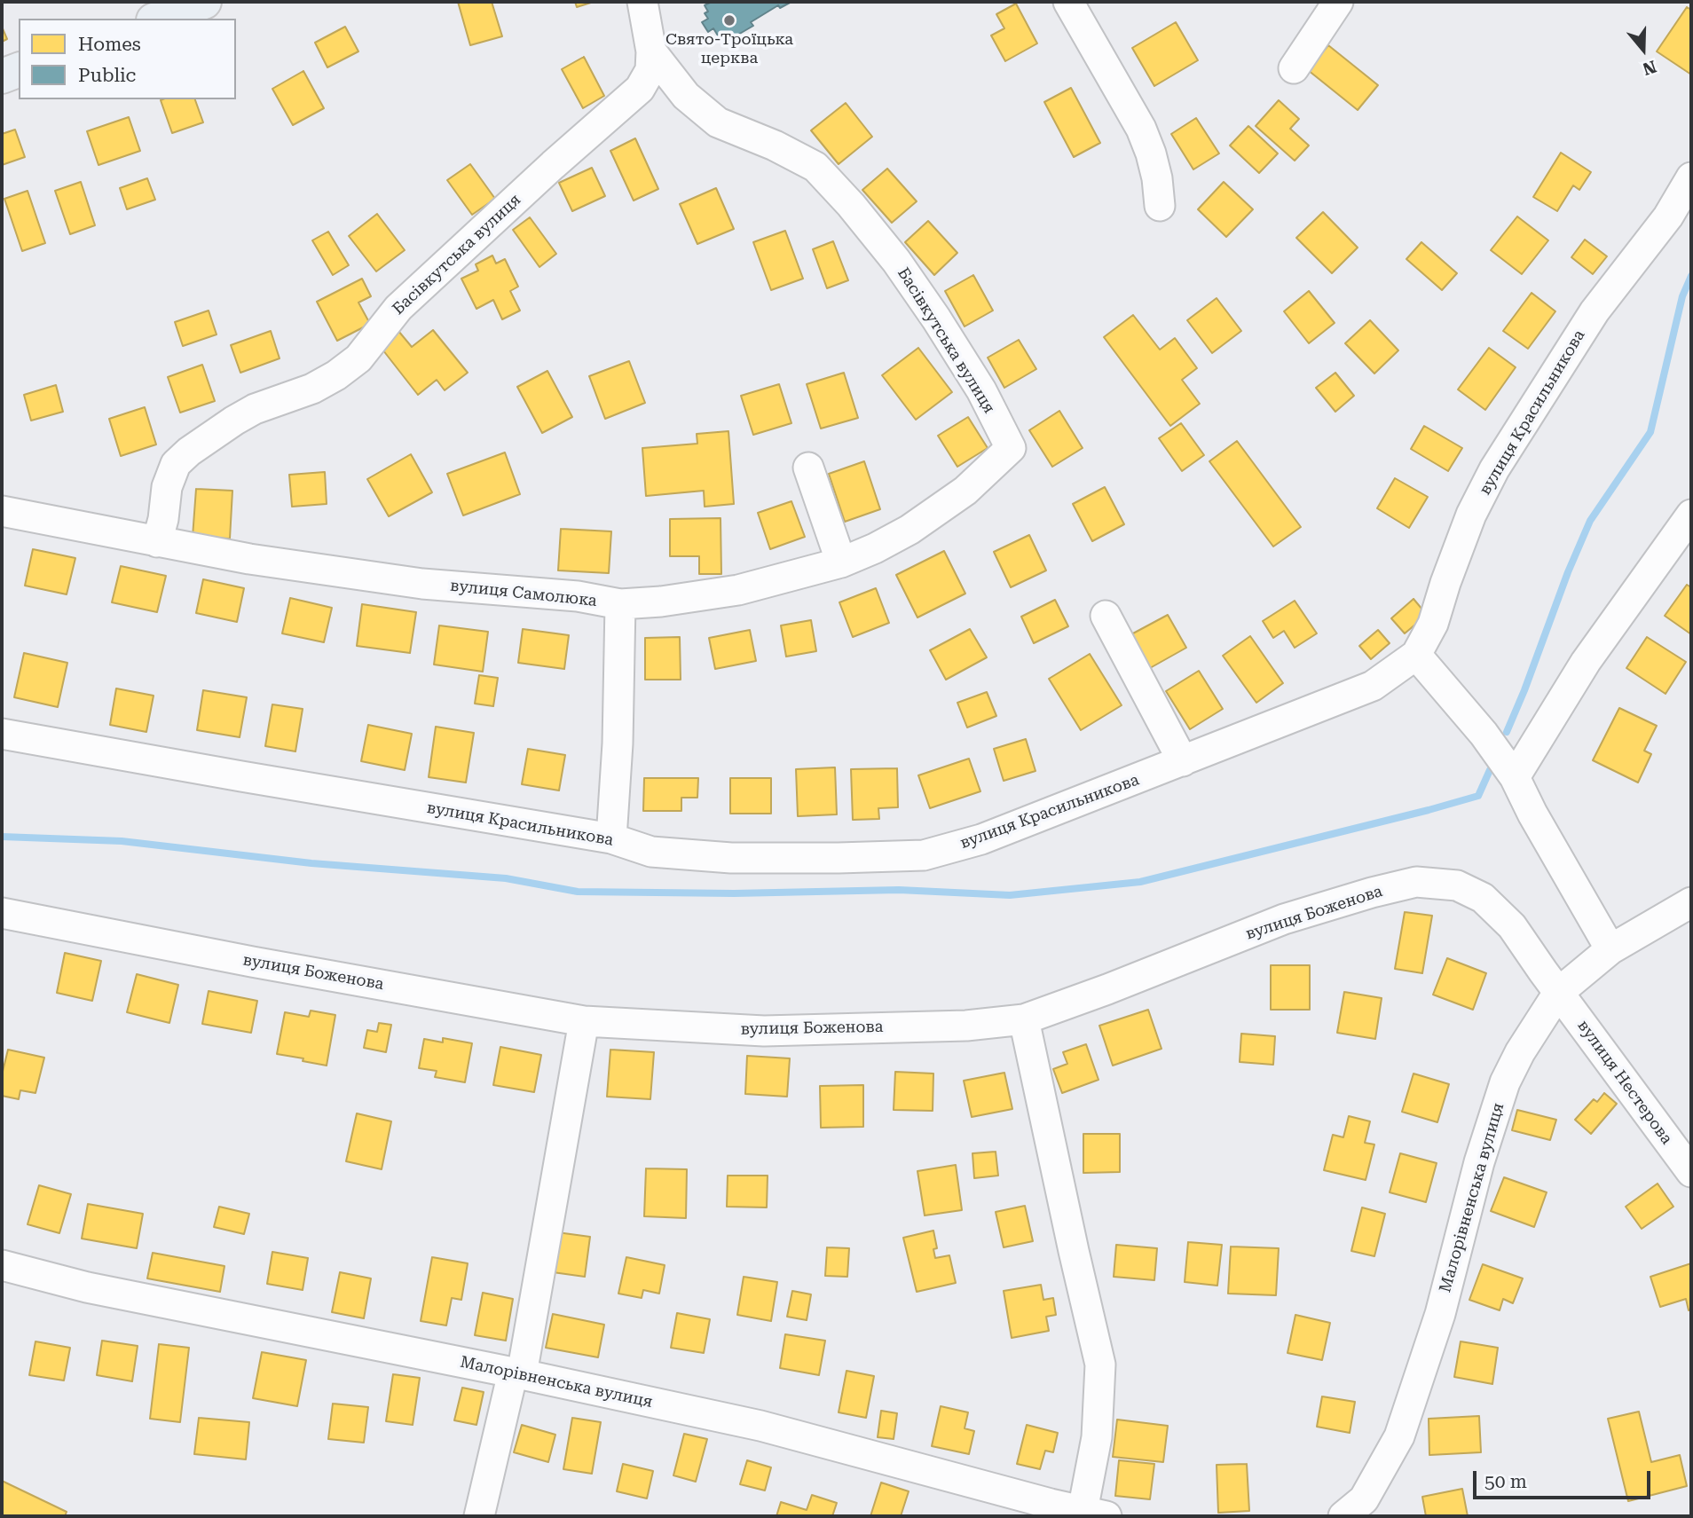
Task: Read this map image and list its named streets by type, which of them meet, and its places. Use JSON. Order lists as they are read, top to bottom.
{
  "streets": {
    "street": [
      "Басівкутська вулиця",
      "вулиця Красильникова",
      "вулиця Самолюка",
      "вулиця Боженова",
      "вулиця Нестерова",
      "Малорівненська вулиця"
    ]
  },
  "crossings": [
    ["Басівкутська вулиця", "вулиця Самолюка"],
    ["вулиця Боженова", "вулиця Нестерова"],
    ["вулиця Боженова", "Малорівненська вулиця"],
    ["вулиця Нестерова", "Малорівненська вулиця"]
  ],
  "places": ["Свято-Троїцька церква"],
  "legend": ["Homes", "Public"],
  "scale_bar": "50 m",
  "north": "bottom"
}
